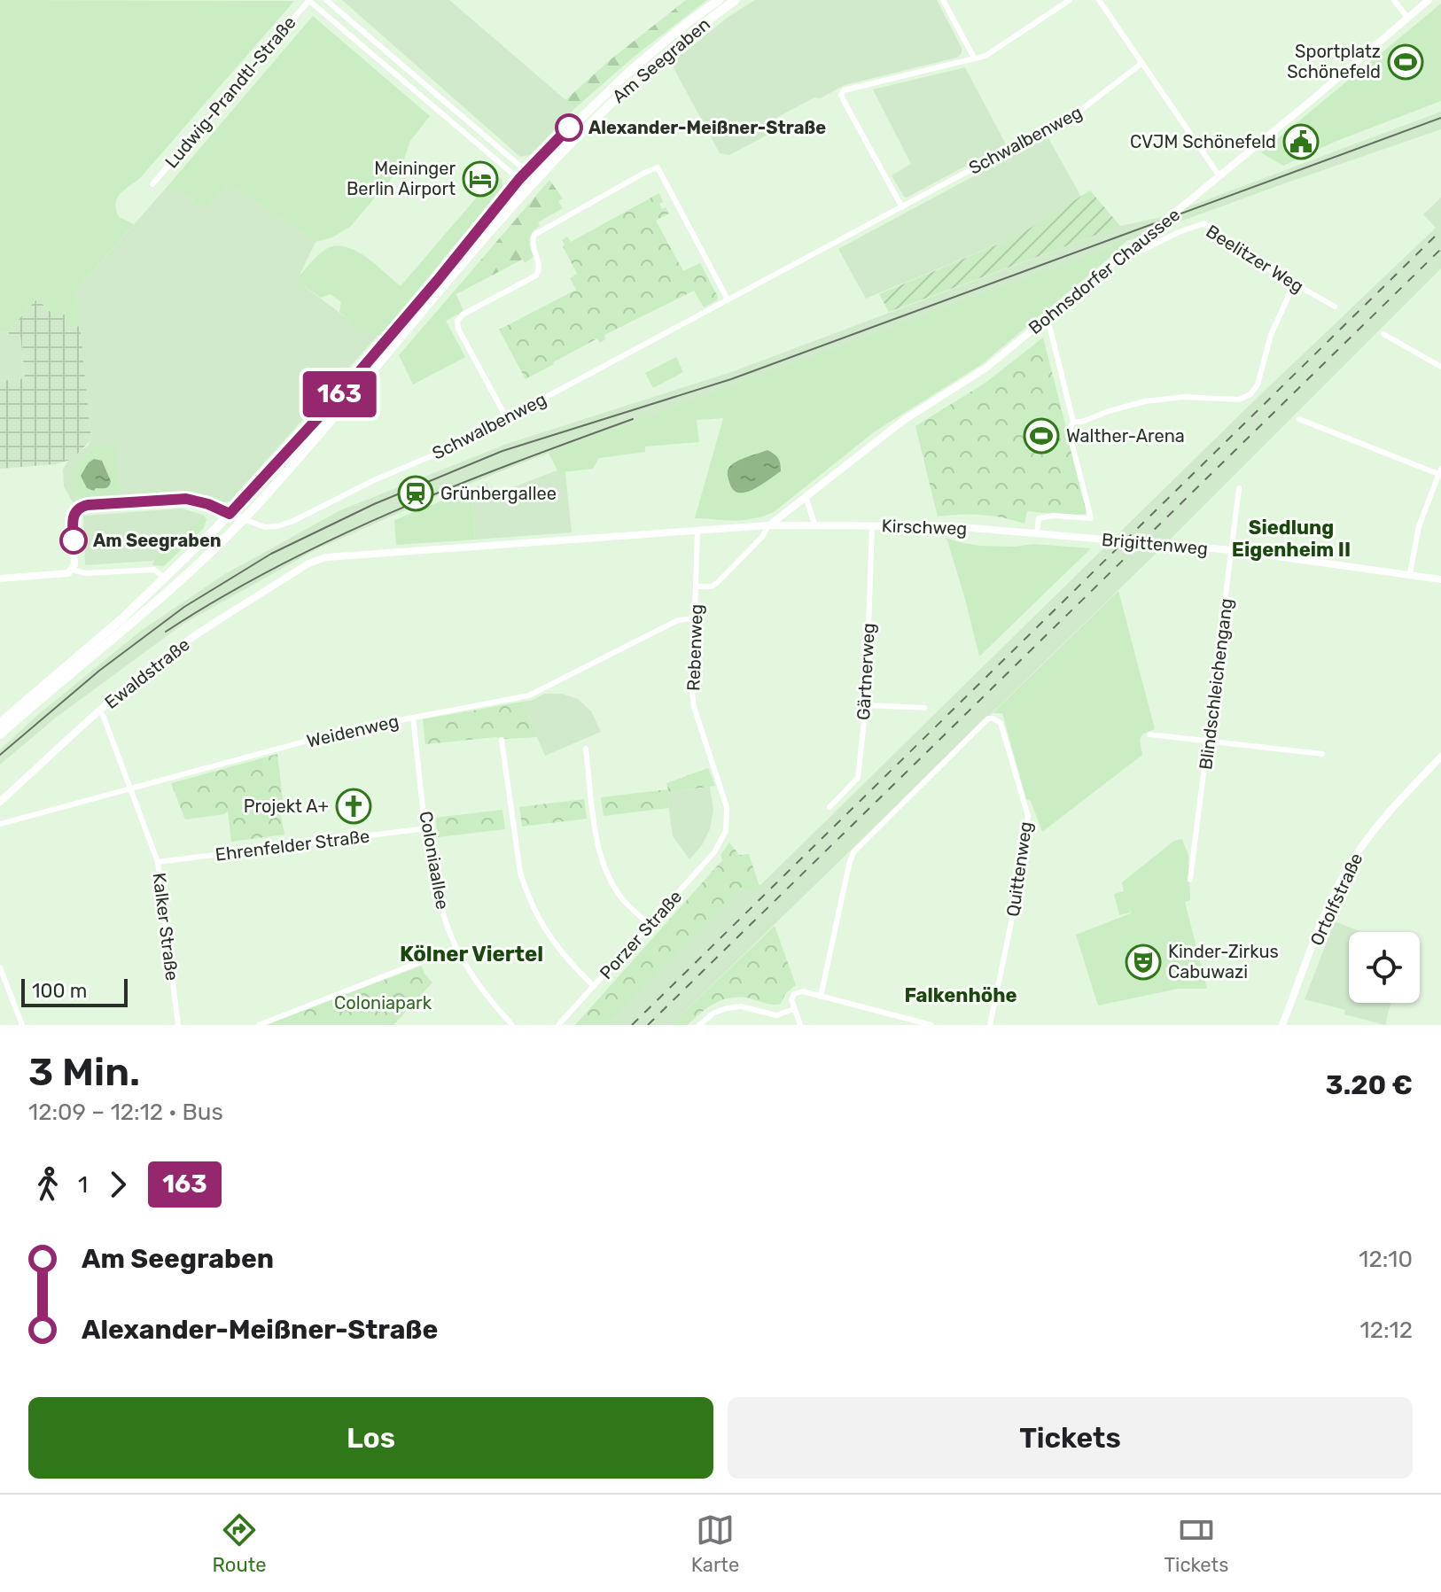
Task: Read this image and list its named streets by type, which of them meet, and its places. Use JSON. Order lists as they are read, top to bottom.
{
  "streets": {
    "main road": ["Am Seegraben"],
    "street": [
      "Ludwig-Prandtl-Straße",
      "Schwalbenweg",
      "Beelitzer Weg",
      "Bohnsdorfer Chaussee",
      "Kirschweg",
      "Brigittenweg",
      "Rebenweg",
      "Gärtnerweg",
      "Ewaldstraße",
      "Blindschleichengang",
      "Weidenweg",
      "Ehrenfelder Straße",
      "Coloniaallee",
      "Quittenweg",
      "Ortolfstraße",
      "Kalker Straße",
      "Porzer Straße"
    ]
  },
  "crossings": [
    ["Am Seegraben", "Schwalbenweg"],
    ["Beelitzer Weg", "Bohnsdorfer Chaussee"],
    ["Bohnsdorfer Chaussee", "Kirschweg"],
    ["Kirschweg", "Brigittenweg"],
    ["Kirschweg", "Rebenweg"],
    ["Kirschweg", "Gärtnerweg"],
    ["Kirschweg", "Ewaldstraße"],
    ["Brigittenweg", "Blindschleichengang"],
    ["Rebenweg", "Ewaldstraße"],
    ["Rebenweg", "Weidenweg"],
    ["Rebenweg", "Porzer Straße"],
    ["Ewaldstraße", "Kalker Straße"],
    ["Weidenweg", "Coloniaallee"],
    ["Weidenweg", "Kalker Straße"],
    ["Ehrenfelder Straße", "Coloniaallee"],
    ["Ehrenfelder Straße", "Kalker Straße"]
  ],
  "districts": ["Siedlung Eigenheim II", "Kölner Viertel", "Falkenhöhe"],
  "parks": ["Coloniapark"],
  "places": {
    "sports": ["Sportplatz Schönefeld", "Walther-Arena"],
    "other": ["Alexander-Meißner-Straße", "Am Seegraben"],
    "public building": ["CVJM Schönefeld"],
    "hotel": ["Meininger Berlin Airport"],
    "station": ["Grünbergallee"],
    "church": ["Projekt A+"],
    "theatre": ["Kinder-Zirkus Cabuwazi"]
  },
  "lines": ["bus line 163"],
  "scale_bar": "100 m",
  "page": {
    "on_map": "163",
    "scale": "100 m",
    "heading": ["3 Min.", "12:09 – 12:12 · Bus", "3.20 €"],
    "legs": ["1", "163"],
    "list": [
      {
        "name": "Am Seegraben",
        "value": "12:10"
      },
      {
        "name": "Alexander-Meißner-Straße",
        "value": "12:12"
      }
    ],
    "buttons": ["Los", "Tickets"],
    "tabs": ["Route", "Karte", "Tickets"]
  }
}
